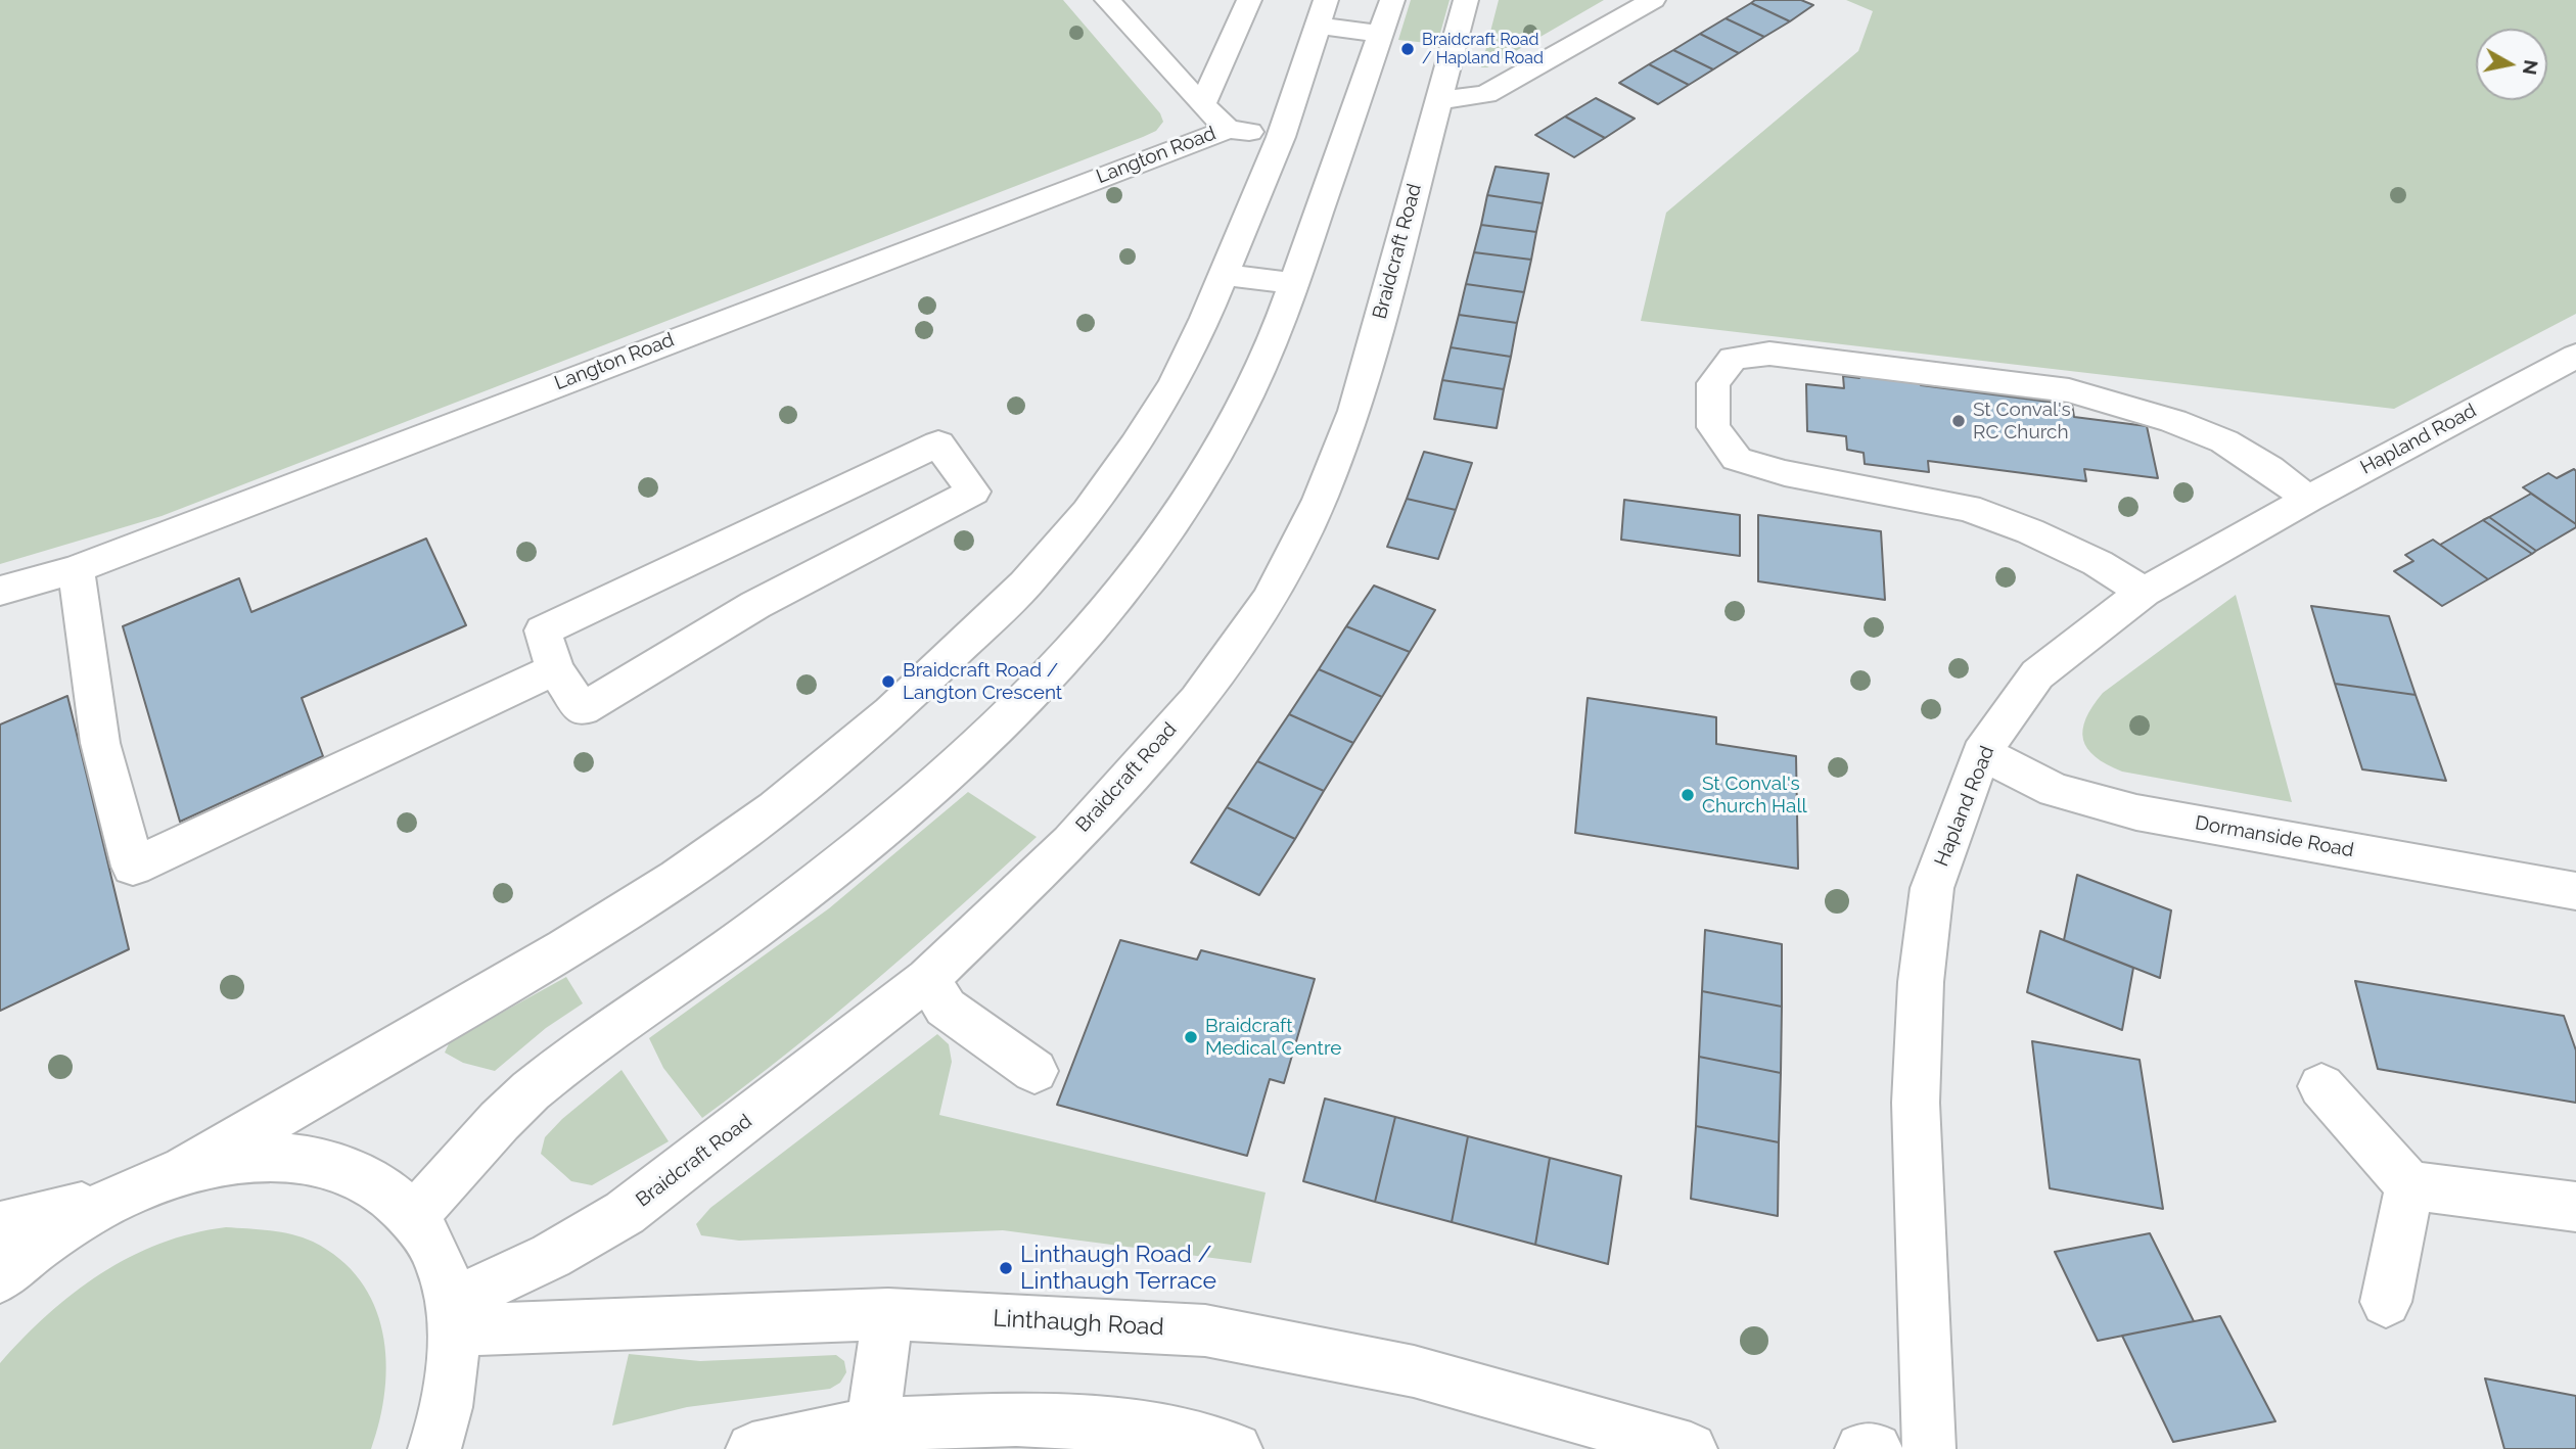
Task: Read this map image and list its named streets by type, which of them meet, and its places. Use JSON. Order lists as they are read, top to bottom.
{
  "streets": {
    "street": [
      "Langton Road",
      "Braidcraft Road",
      "Hapland Road",
      "Dormanside Road",
      "Linthaugh Road"
    ]
  },
  "crossings": [
    ["Braidcraft Road", "Linthaugh Road"],
    ["Hapland Road", "Dormanside Road"]
  ],
  "places": [
    "Braidcraft Road / Hapland Road",
    "St Conval's RC Church",
    "Braidcraft Road / Langton Crescent",
    "St Conval's Church Hall",
    "Braidcraft Medical Centre",
    "Linthaugh Road / Linthaugh Terrace"
  ],
  "north": "right"
}
